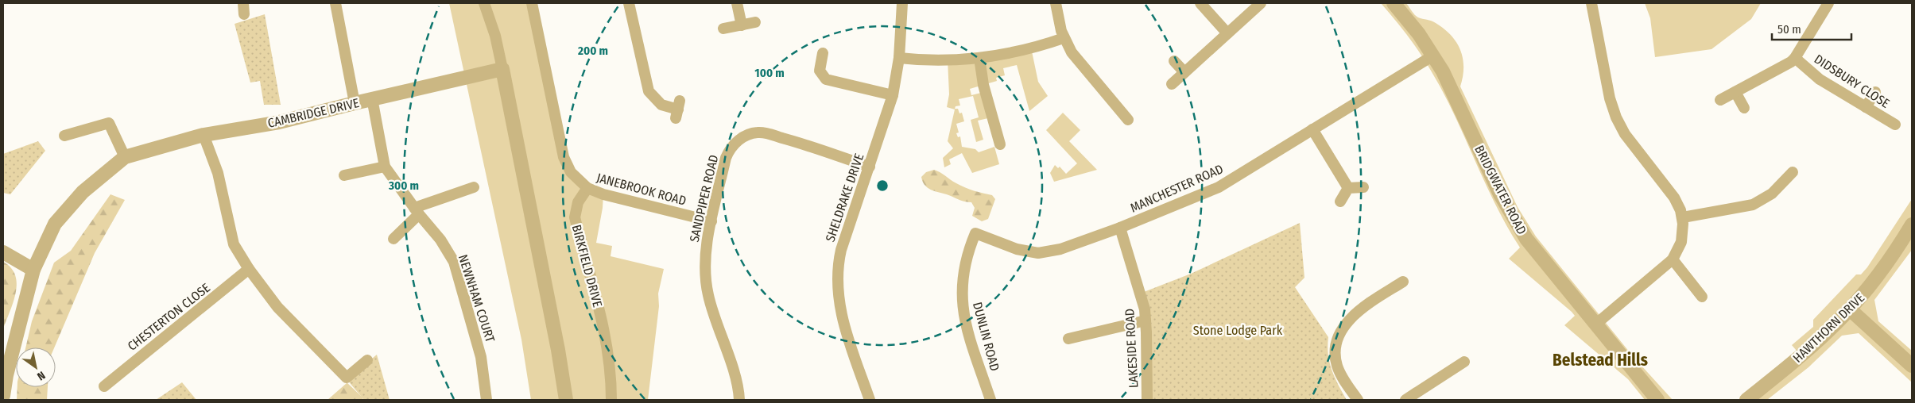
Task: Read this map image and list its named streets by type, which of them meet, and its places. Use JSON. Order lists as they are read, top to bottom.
{
  "streets": {
    "street": [
      "DIDSBURY CLOSE",
      "CAMBRIDGE DRIVE",
      "MANCHESTER ROAD",
      "JANEBROOK ROAD",
      "BRIDGWATER ROAD",
      "SHELDRAKE DRIVE",
      "SANDPIPER ROAD",
      "BIRKFIELD DRIVE",
      "NEWNHAM COURT",
      "CHESTERTON CLOSE",
      "HAWTHORN DRIVE",
      "DUNLIN ROAD",
      "LAKESIDE ROAD"
    ]
  },
  "crossings": [
    ["CAMBRIDGE DRIVE", "NEWNHAM COURT"],
    ["MANCHESTER ROAD", "BRIDGWATER ROAD"],
    ["MANCHESTER ROAD", "DUNLIN ROAD"],
    ["MANCHESTER ROAD", "LAKESIDE ROAD"],
    ["JANEBROOK ROAD", "SANDPIPER ROAD"],
    ["JANEBROOK ROAD", "BIRKFIELD DRIVE"],
    ["SHELDRAKE DRIVE", "SANDPIPER ROAD"]
  ],
  "districts": ["Belstead Hills"],
  "parks": ["Stone Lodge Park"],
  "scale_bar": "50 m",
  "north": "bottom right",
  "rings": ["200 m", "100 m", "300 m"]
}
